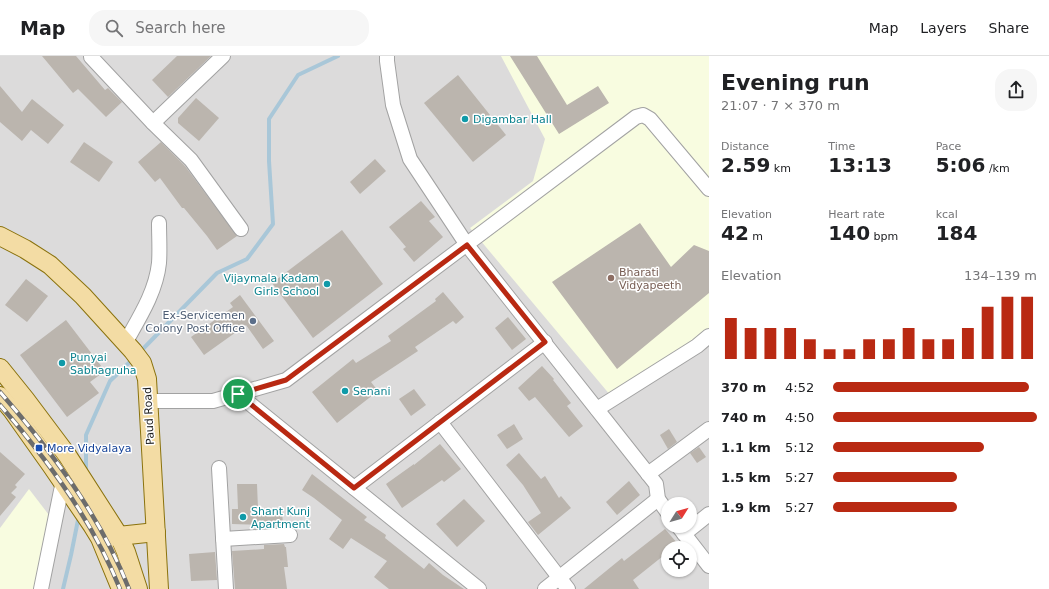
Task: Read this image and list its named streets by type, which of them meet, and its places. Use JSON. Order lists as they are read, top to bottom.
{
  "streets": {
    "main road": ["Paud Road"]
  },
  "places": {
    "other": [
      "Digambar Hall",
      "Bharati Vidyapeeth",
      "Vijaymala Kadam Girls School",
      "Ex-Servicemen Colony Post Office",
      "Punyai Sabhagruha",
      "Senani",
      "Shant Kunj Apartment"
    ],
    "transit": ["More Vidyalaya"]
  },
  "north": "top right",
  "page": {
    "header": "Map",
    "search": "Search here",
    "nav": ["Map", "Layers", "Share"],
    "heading": ["Evening run", "21:07 · 7 × 370 m"],
    "stats": [
      ["Distance", "2.59 km"],
      ["Time", "13:13"],
      ["Pace", "5:06 /km"],
      ["Elevation", "42 m"],
      ["Heart rate", "140 bpm"],
      ["kcal", "184"]
    ],
    "chart": ["Elevation", "134–139 m"],
    "list": [
      {
        "name": "370 m",
        "note": "4:52"
      },
      {
        "name": "740 m",
        "note": "4:50"
      },
      {
        "name": "1.1 km",
        "note": "5:12"
      },
      {
        "name": "1.5 km",
        "note": "5:27"
      },
      {
        "name": "1.9 km",
        "note": "5:27"
      }
    ]
  }
}
